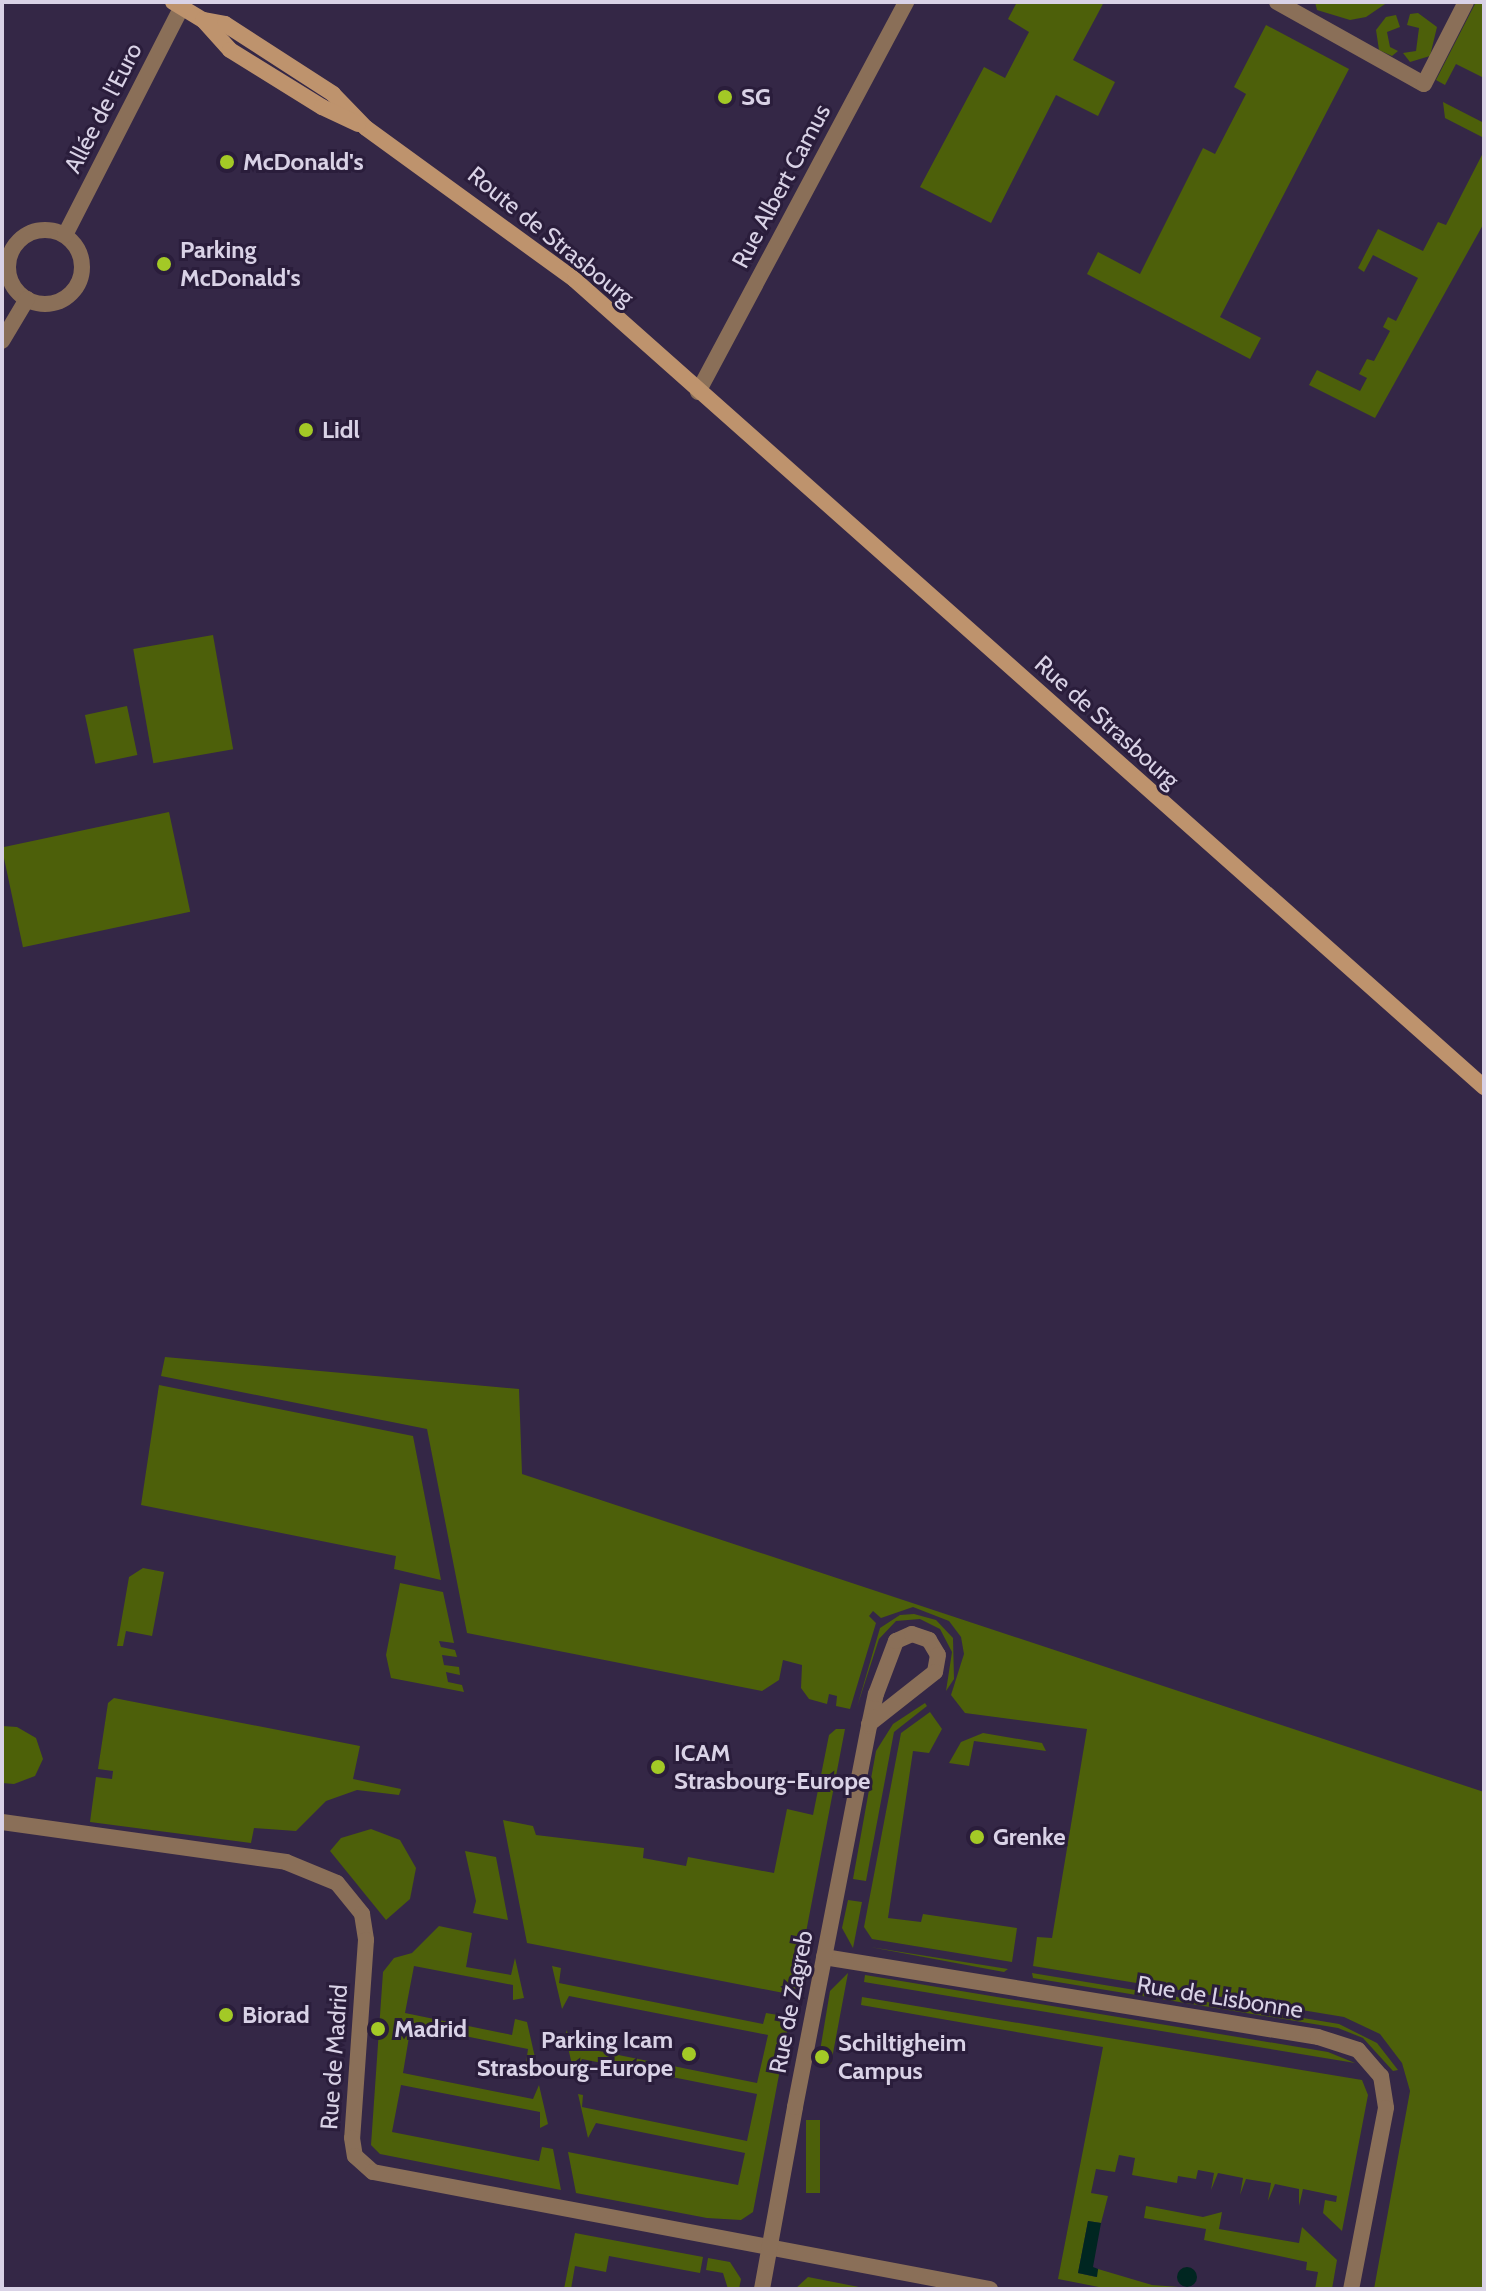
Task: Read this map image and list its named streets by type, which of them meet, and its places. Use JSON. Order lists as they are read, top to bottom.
{
  "streets": {
    "main road": ["Route de Strasbourg", "Rue de Strasbourg"],
    "street": [
      "Allée de l'Euro",
      "Rue Albert Camus",
      "Rue de Lisbonne",
      "Rue de Zagreb",
      "Rue de Madrid"
    ]
  },
  "crossings": [
    ["Allée de l'Euro", "Route de Strasbourg"],
    ["Rue Albert Camus", "Route de Strasbourg"],
    ["Rue Albert Camus", "Rue de Strasbourg"],
    ["Route de Strasbourg", "Rue de Strasbourg"],
    ["Rue de Lisbonne", "Rue de Zagreb"],
    ["Rue de Zagreb", "Rue de Madrid"]
  ],
  "places": [
    "SG",
    "McDonald's",
    "Parking McDonald's",
    "Lidl",
    "ICAM Strasbourg-Europe",
    "Grenke",
    "Biorad",
    "Madrid",
    "Parking Icam Strasbourg-Europe",
    "Schiltigheim Campus"
  ]
}
